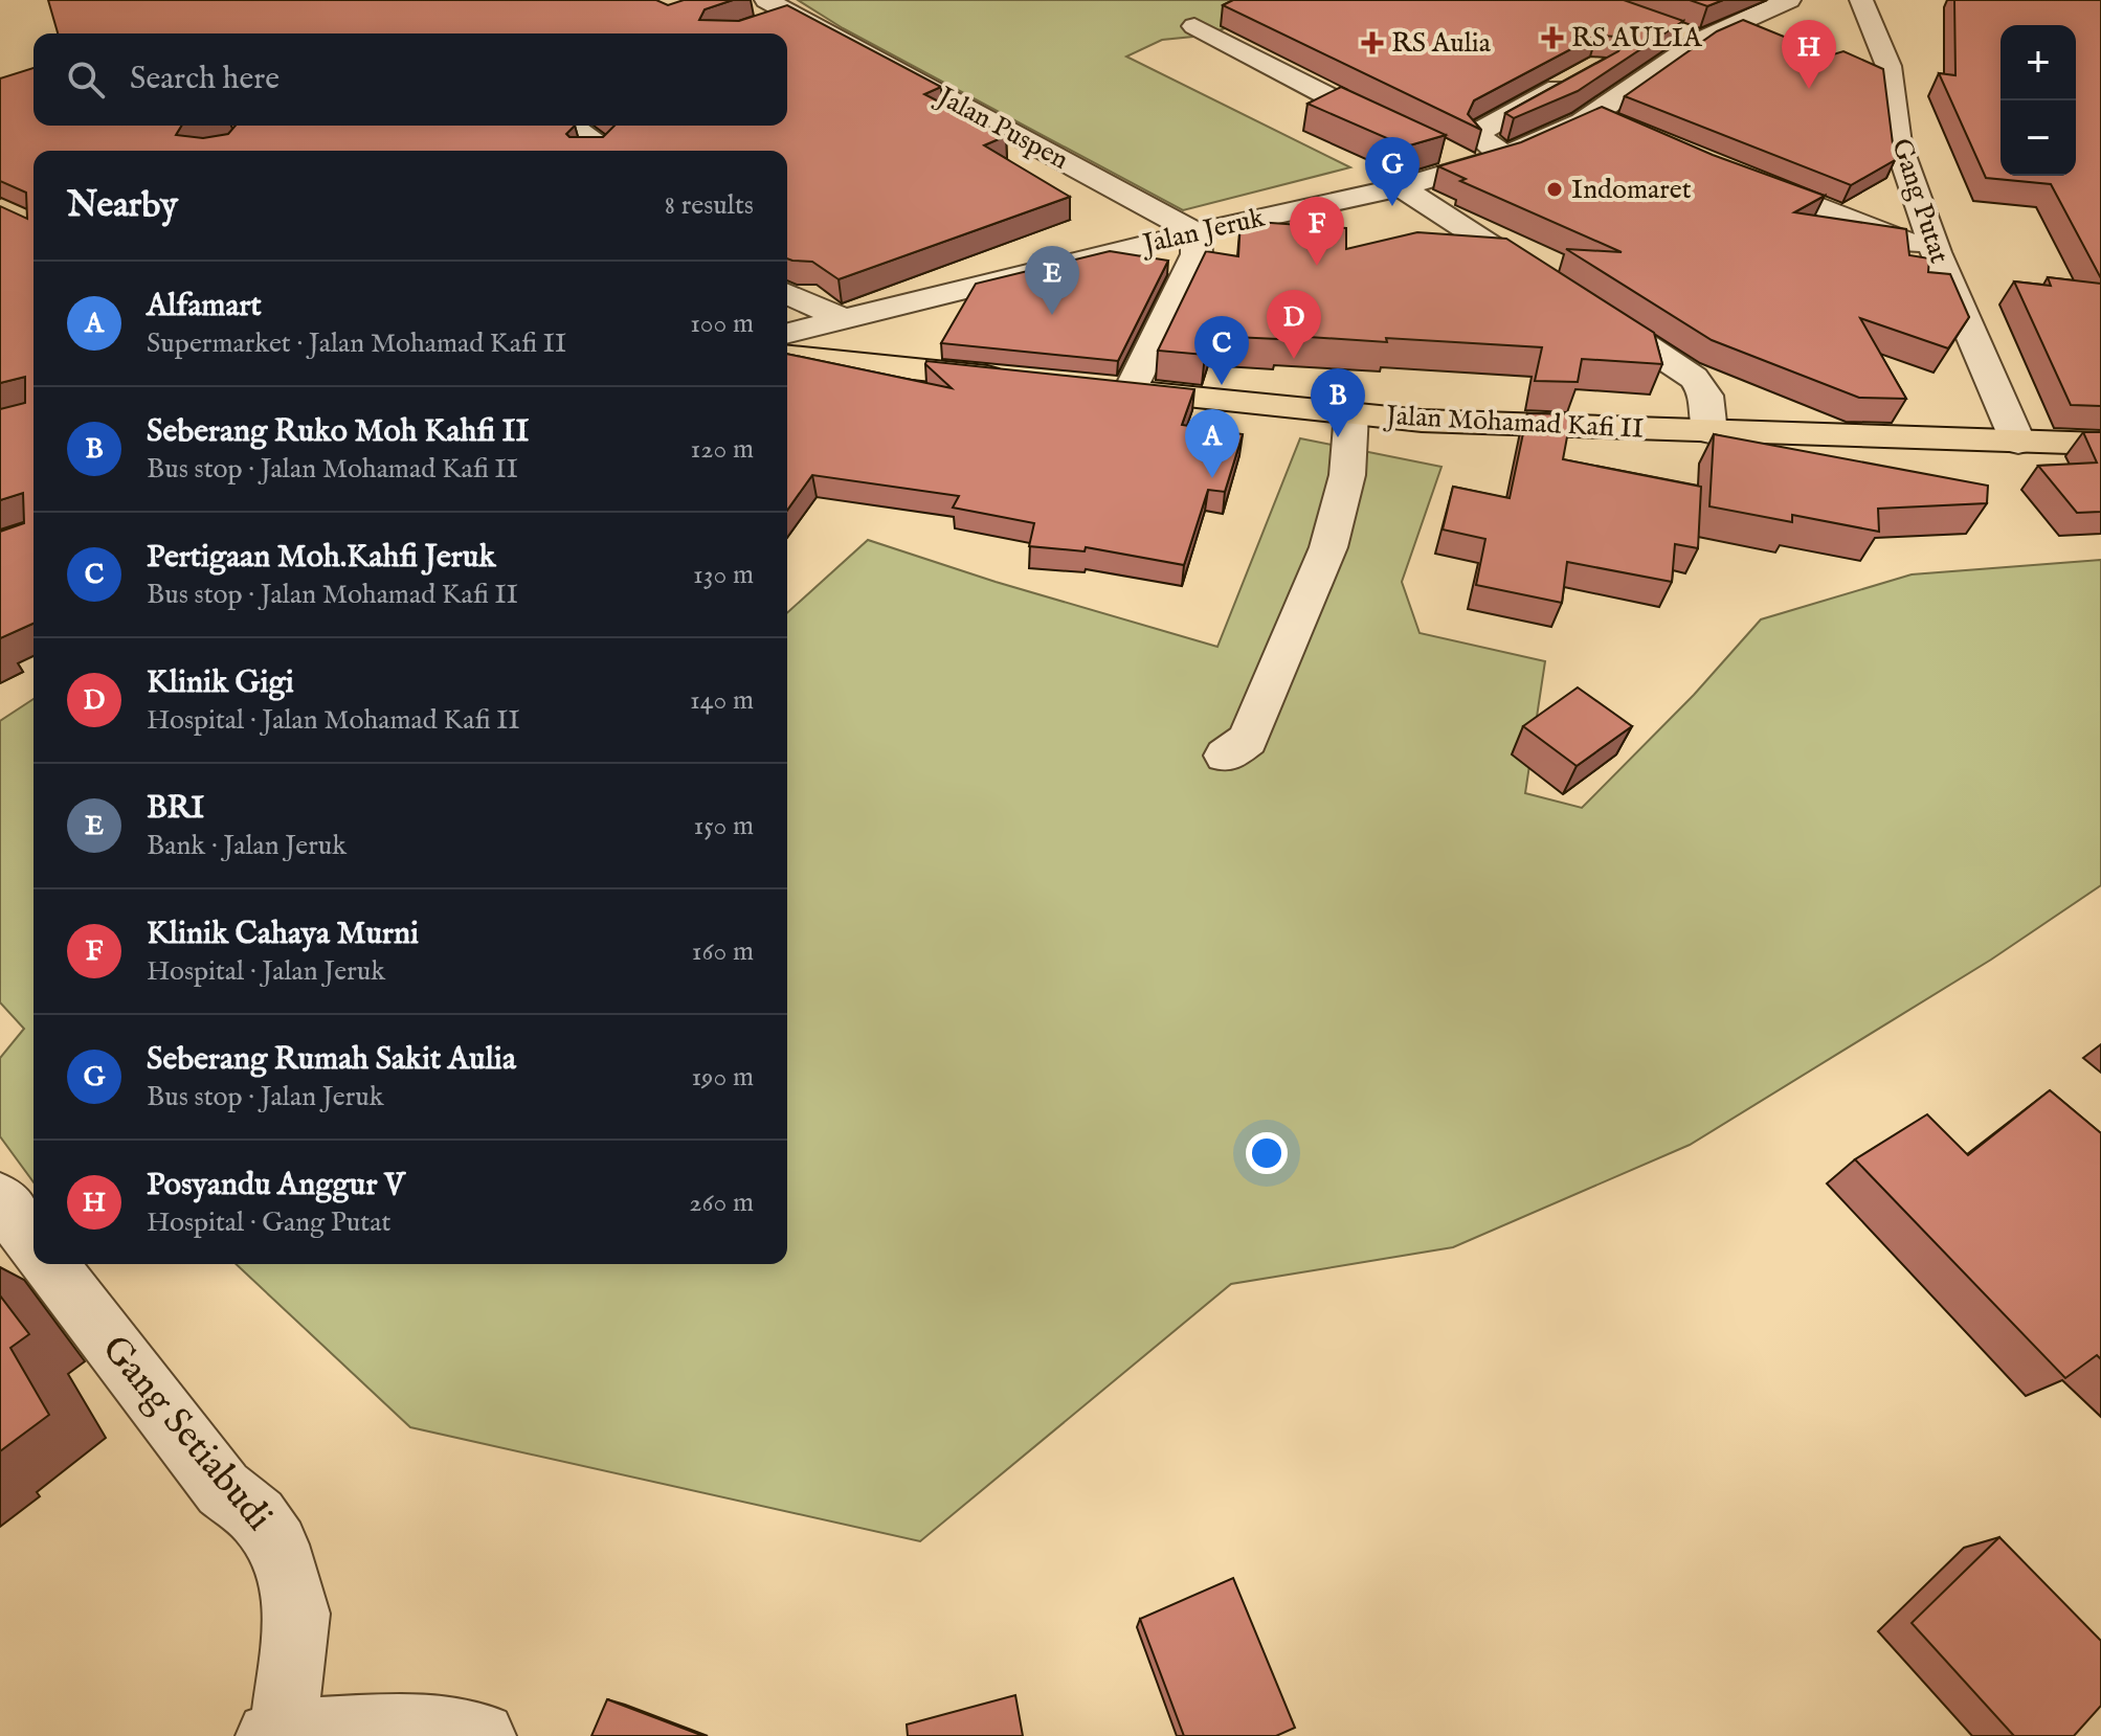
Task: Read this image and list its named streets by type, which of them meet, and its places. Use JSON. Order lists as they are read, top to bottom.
{
  "streets": {
    "main road": ["Jalan Mohamad Kafi II"],
    "street": [
      "Jalan Puspen",
      "Gang Putat",
      "Jalan Jeruk",
      "Gang Setiabudi"
    ]
  },
  "crossings": [
    ["Jalan Puspen", "Jalan Jeruk"],
    ["Gang Putat", "Jalan Mohamad Kafi II"]
  ],
  "places": {
    "health": ["RS AULIA", "RS Aulia"],
    "other": ["Indomaret"]
  },
  "page": {
    "pins": [
      "H",
      "G",
      "F",
      "E",
      "D",
      "C",
      "B",
      "A"
    ],
    "map_buttons": ["+", "−"],
    "search": "Search here",
    "heading": ["Nearby", "8 results"],
    "list": [
      {
        "mark": "A",
        "name": "Alfamart",
        "note": "Supermarket · Jalan Mohamad Kafi II",
        "value": "100 m"
      },
      {
        "mark": "B",
        "name": "Seberang Ruko Moh Kahfi II",
        "note": "Bus stop · Jalan Mohamad Kafi II",
        "value": "120 m"
      },
      {
        "mark": "C",
        "name": "Pertigaan Moh.Kahfi Jeruk",
        "note": "Bus stop · Jalan Mohamad Kafi II",
        "value": "130 m"
      },
      {
        "mark": "D",
        "name": "Klinik Gigi",
        "note": "Hospital · Jalan Mohamad Kafi II",
        "value": "140 m"
      },
      {
        "mark": "E",
        "name": "BRI",
        "note": "Bank · Jalan Jeruk",
        "value": "150 m"
      },
      {
        "mark": "F",
        "name": "Klinik Cahaya Murni",
        "note": "Hospital · Jalan Jeruk",
        "value": "160 m"
      },
      {
        "mark": "G",
        "name": "Seberang Rumah Sakit Aulia",
        "note": "Bus stop · Jalan Jeruk",
        "value": "190 m"
      },
      {
        "mark": "H",
        "name": "Posyandu Anggur V",
        "note": "Hospital · Gang Putat",
        "value": "260 m"
      }
    ]
  }
}
